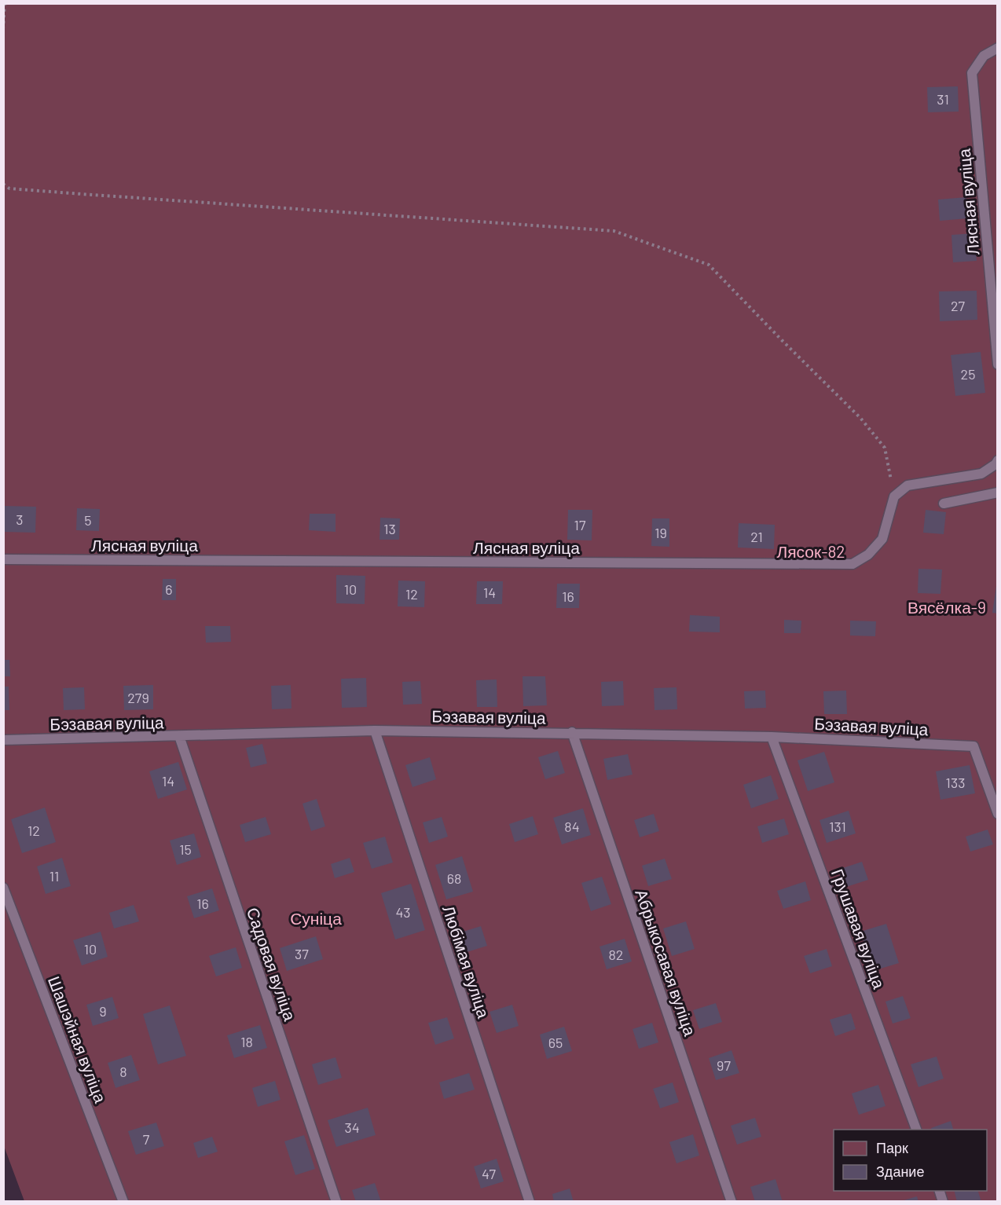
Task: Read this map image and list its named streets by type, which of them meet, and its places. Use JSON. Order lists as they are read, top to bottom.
{
  "streets": {
    "lane": [
      "Лясная вуліца",
      "Бэзавая вуліца",
      "Грушавая вуліца",
      "Любімая вуліца",
      "Абрыкосавая вуліца",
      "Садовая вуліца",
      "Шашэйная вуліца"
    ]
  },
  "crossings": [
    ["Бэзавая вуліца", "Грушавая вуліца"],
    ["Бэзавая вуліца", "Любімая вуліца"],
    ["Бэзавая вуліца", "Абрыкосавая вуліца"],
    ["Бэзавая вуліца", "Садовая вуліца"]
  ],
  "parks": ["Лясок-82", "Вясёлка-9", "Суніца"],
  "house_numbers": [
    "31",
    "27",
    "25",
    "3",
    "5",
    "17",
    "13",
    "19",
    "21",
    "6",
    "10",
    "14",
    "12",
    "16",
    "279",
    "14",
    "133",
    "84",
    "131",
    "12",
    "15",
    "11",
    "68",
    "16",
    "43",
    "10",
    "37",
    "82",
    "9",
    "18",
    "65",
    "97",
    "8",
    "34",
    "7",
    "47"
  ],
  "legend": ["Парк", "Здание"]
}
